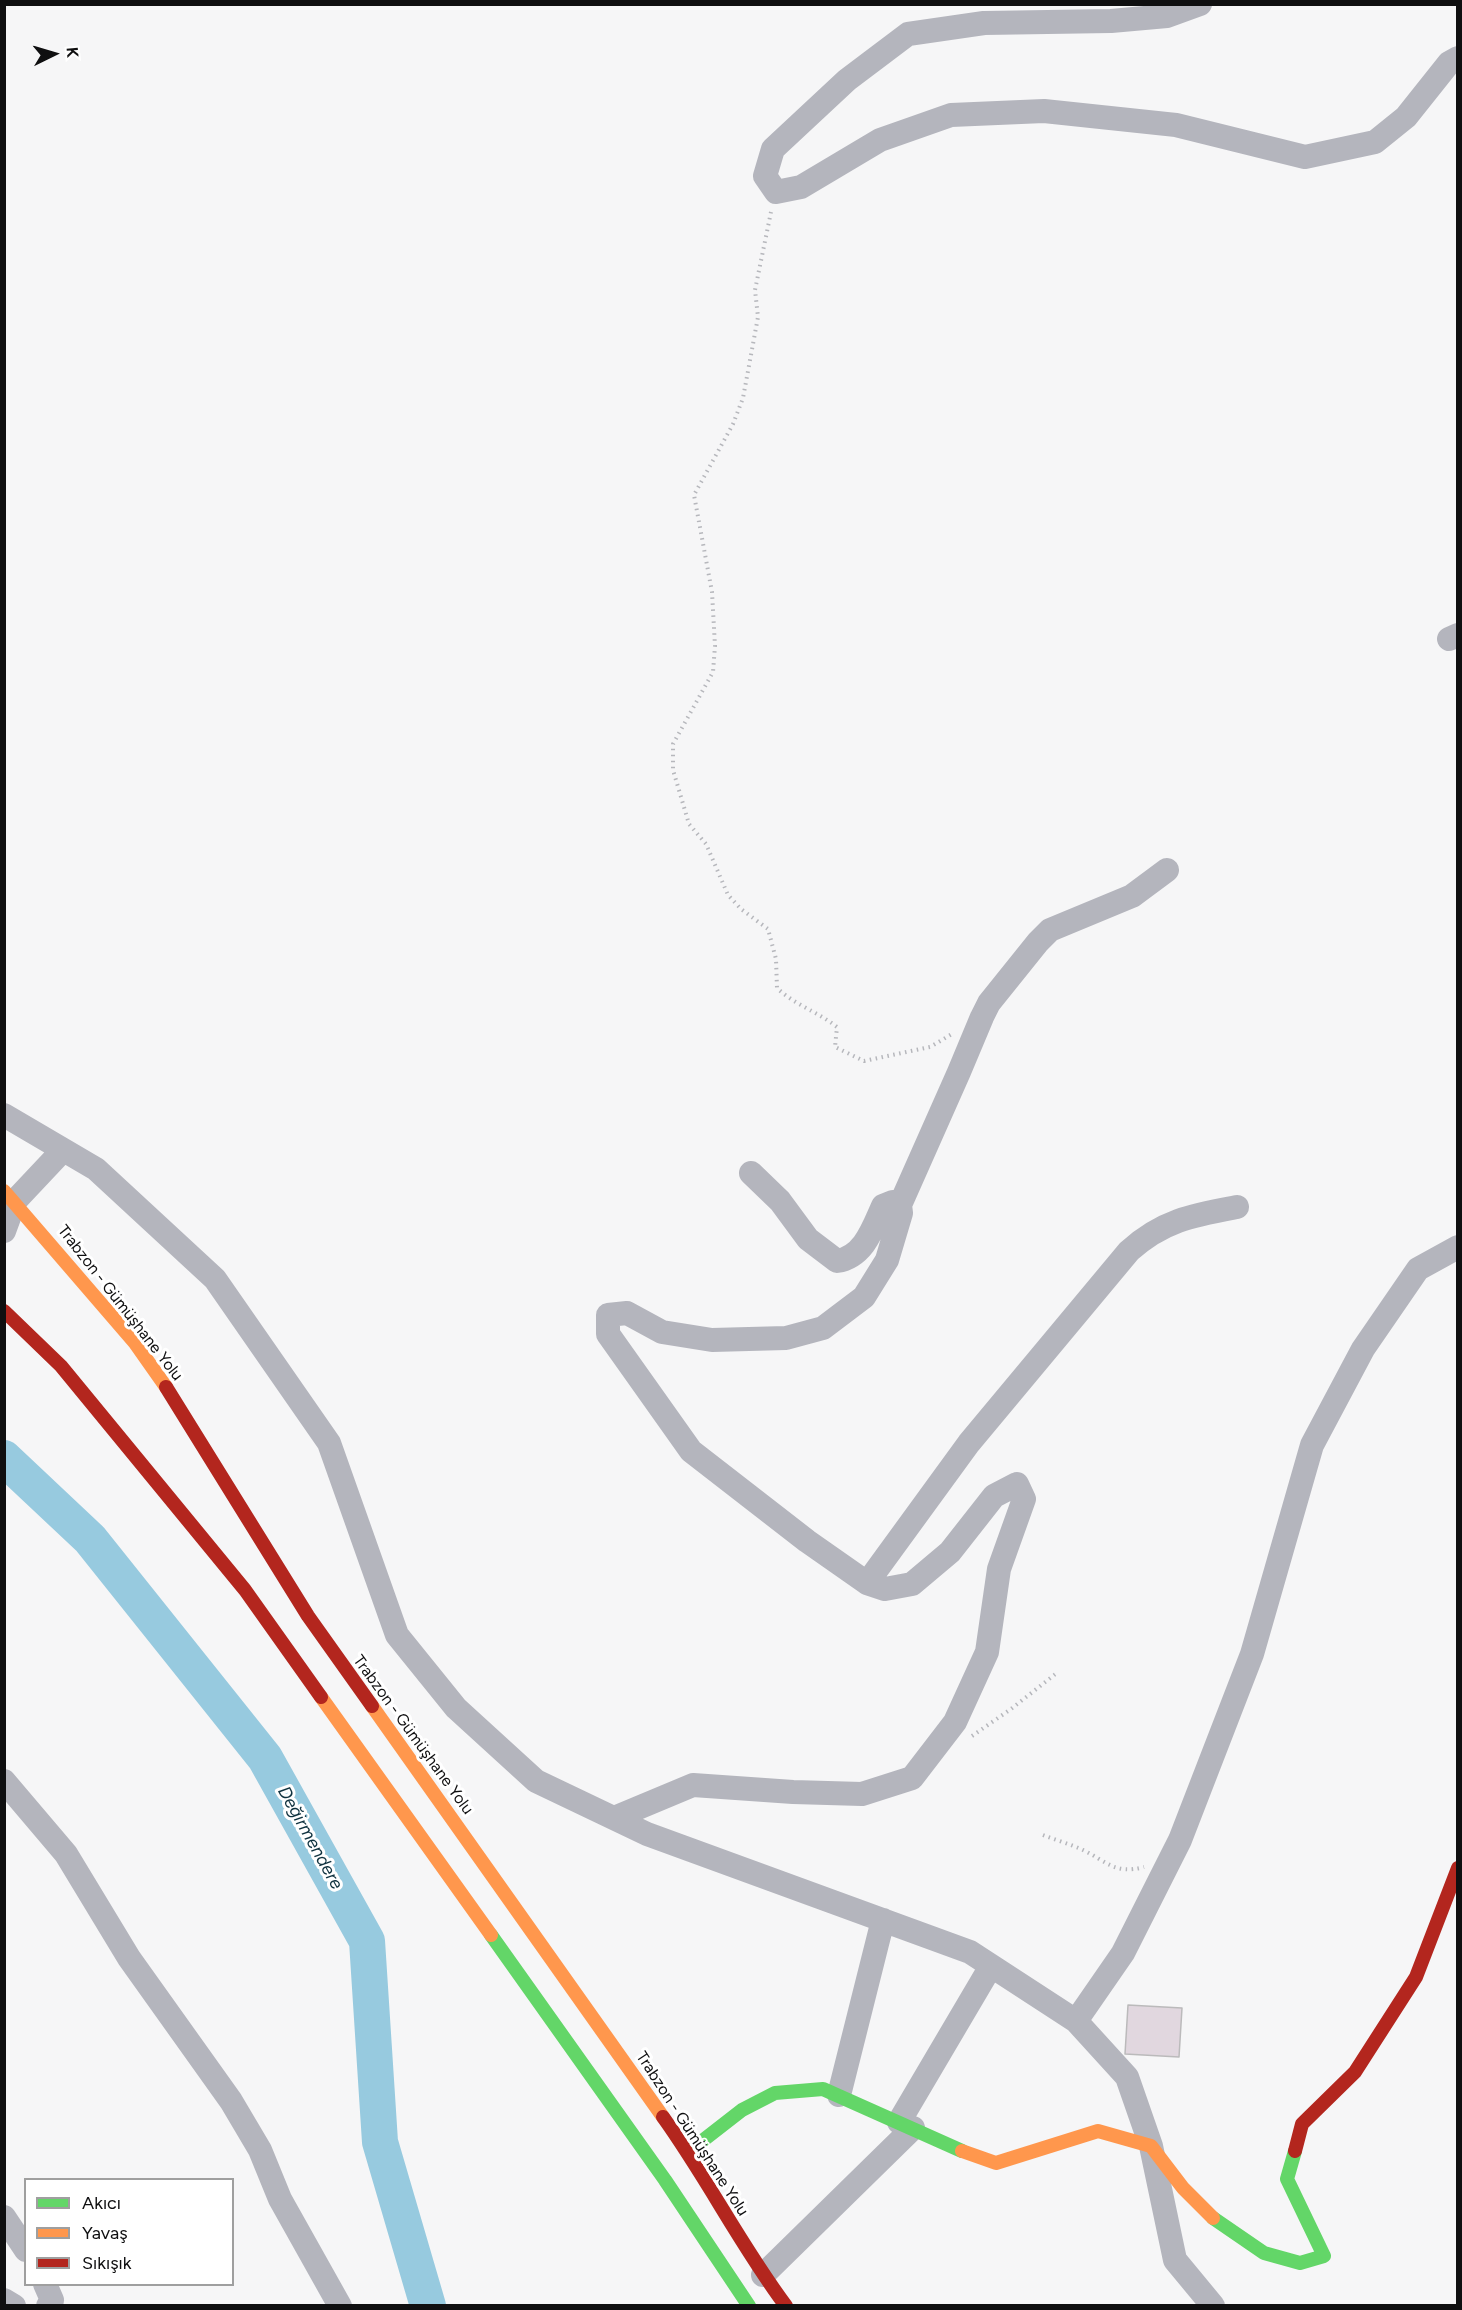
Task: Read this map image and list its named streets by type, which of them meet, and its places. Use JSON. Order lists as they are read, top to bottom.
{
  "streets": {
    "main road": ["Trabzon - Gümüşhane Yolu"]
  },
  "water": ["Değirmendere"],
  "legend": ["Akıcı", "Yavaş", "Sıkışık"],
  "north": "right"
}
